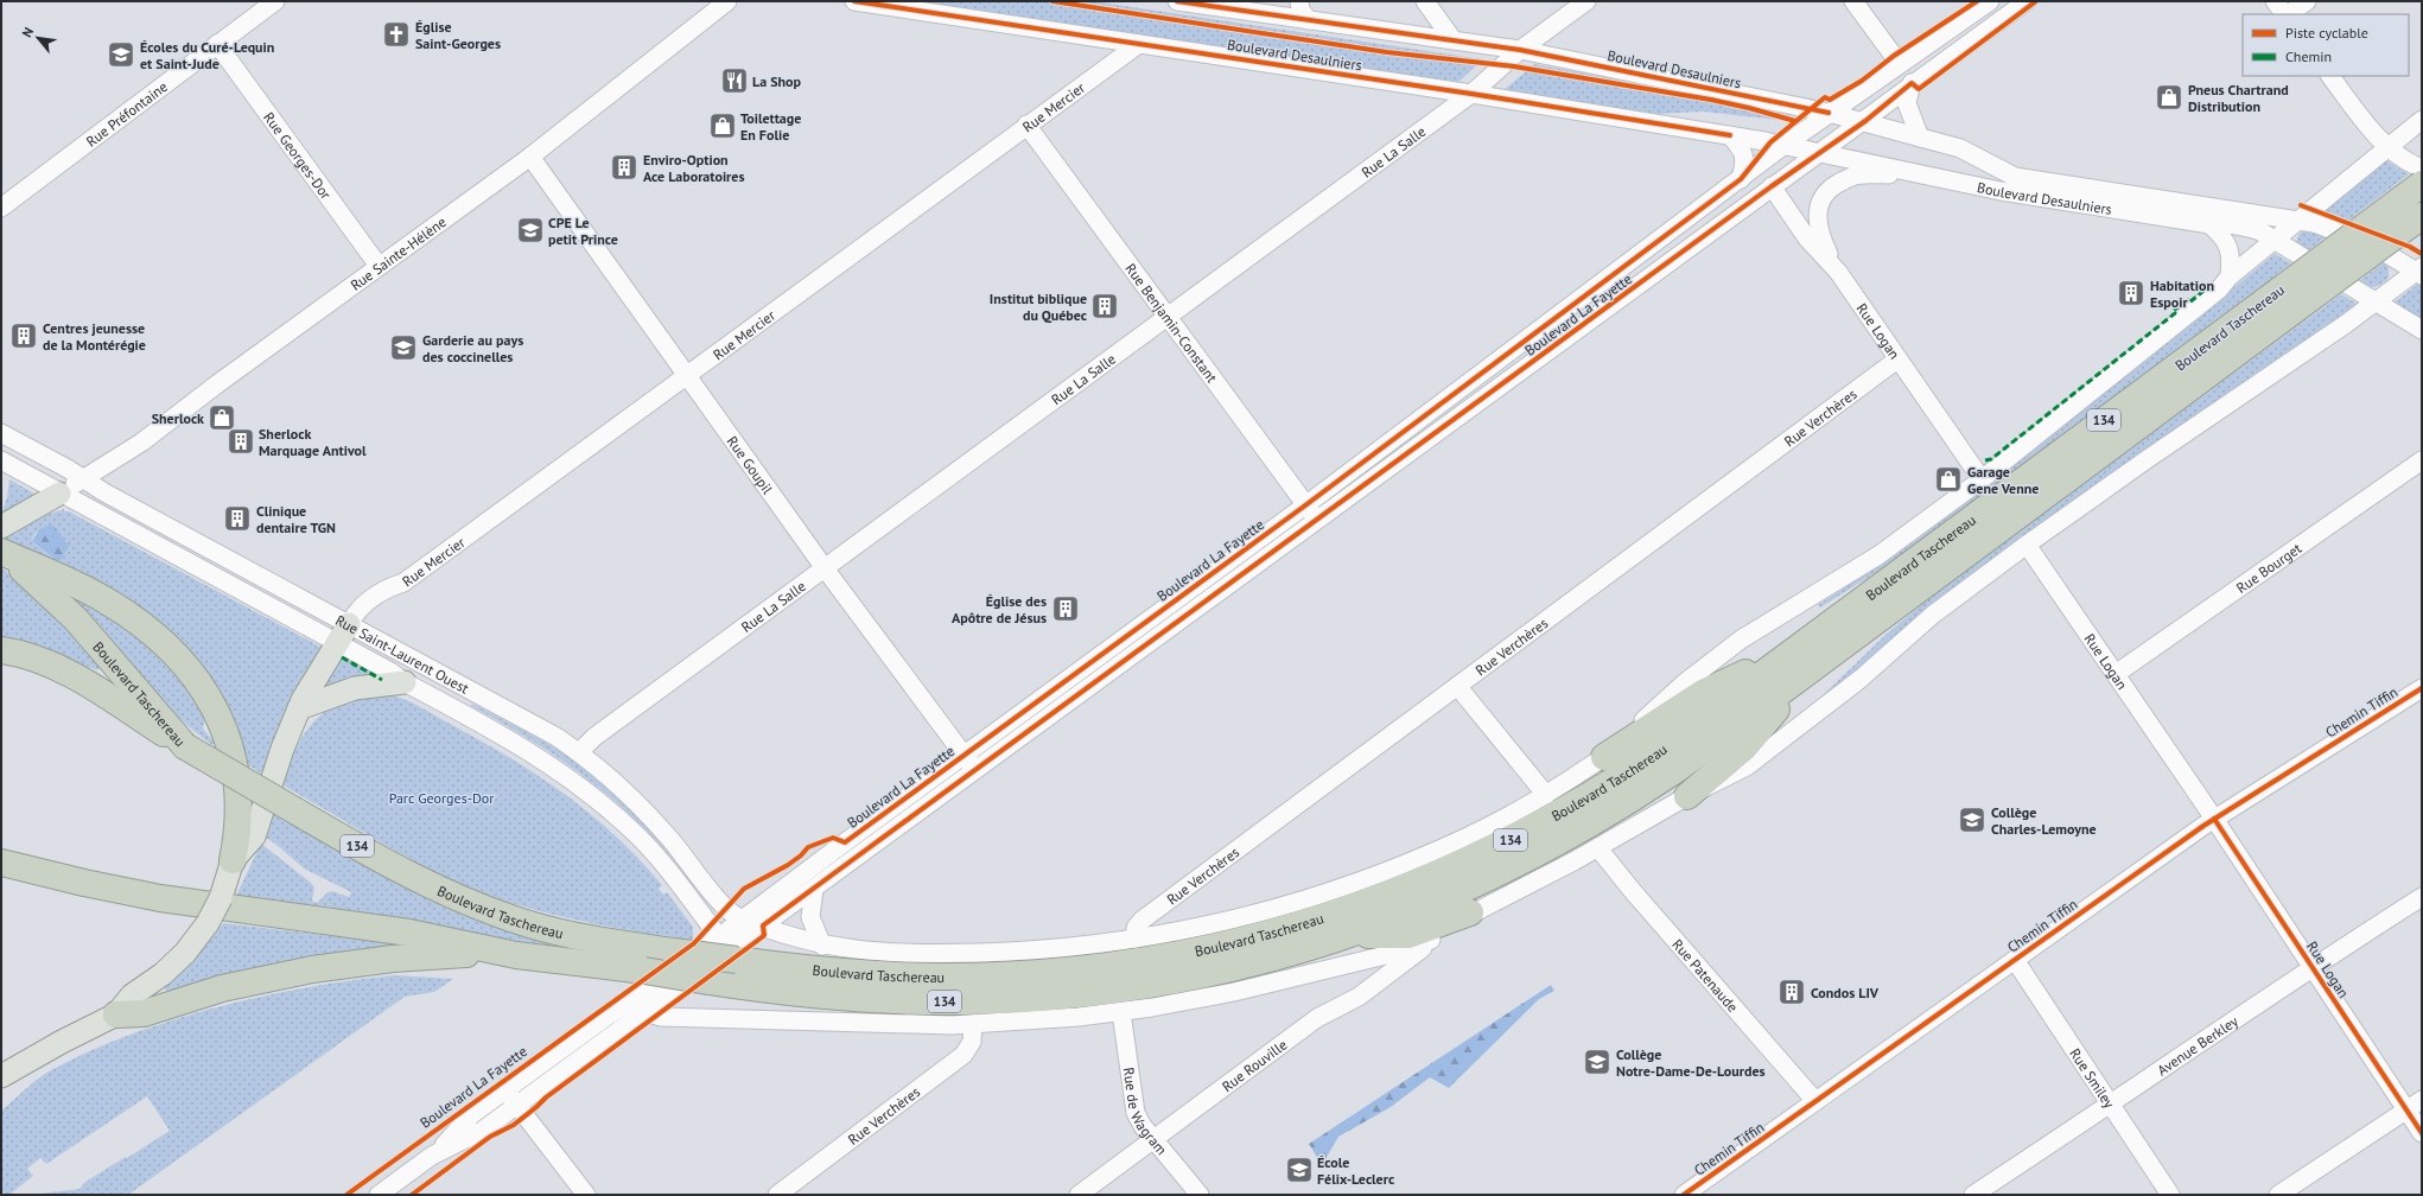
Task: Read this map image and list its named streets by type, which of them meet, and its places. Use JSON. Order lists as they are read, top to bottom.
{
  "streets": {
    "highway": ["Boulevard Taschereau", "134"],
    "street": [
      "Boulevard Desaulniers",
      "Rue Mercier",
      "Rue Préfontaine",
      "Rue La Salle",
      "Rue Georges-Dor",
      "Rue Sainte-Hélène",
      "Boulevard La Fayette",
      "Rue Benjamin-Constant",
      "Rue Logan",
      "Rue Verchères",
      "Rue Goupil",
      "Rue Bourget",
      "Rue Saint-Laurent Ouest",
      "Chemin Tiffin",
      "Rue Patenaude",
      "Avenue Berkley",
      "Rue Rouville",
      "Rue Smiley",
      "Rue de Wagram"
    ]
  },
  "crossings": [
    ["Boulevard Desaulniers", "Rue Mercier"],
    ["Boulevard Desaulniers", "Rue La Salle"],
    ["Boulevard Desaulniers", "Boulevard La Fayette"],
    ["Boulevard Desaulniers", "Boulevard Taschereau"],
    ["Rue Mercier", "Rue Benjamin-Constant"],
    ["Rue Mercier", "Rue Goupil"],
    ["Rue Mercier", "Rue Saint-Laurent Ouest"],
    ["Rue Préfontaine", "Rue Georges-Dor"],
    ["Rue La Salle", "Rue Benjamin-Constant"],
    ["Rue La Salle", "Rue Goupil"],
    ["Rue La Salle", "Rue Saint-Laurent Ouest"],
    ["Rue Georges-Dor", "Rue Sainte-Hélène"],
    ["Rue Sainte-Hélène", "Rue Goupil"],
    ["Rue Sainte-Hélène", "Rue Saint-Laurent Ouest"],
    ["Boulevard La Fayette", "Rue Benjamin-Constant"],
    ["Boulevard La Fayette", "Boulevard Taschereau"],
    ["Boulevard La Fayette", "Rue Logan"],
    ["Boulevard La Fayette", "Rue Goupil"],
    ["Boulevard La Fayette", "Rue Saint-Laurent Ouest"],
    ["Boulevard Taschereau", "Rue Logan"],
    ["Boulevard Taschereau", "Rue Verchères"],
    ["Boulevard Taschereau", "Rue Saint-Laurent Ouest"],
    ["Rue Logan", "Rue Verchères"],
    ["Rue Logan", "Rue Bourget"],
    ["Rue Logan", "Chemin Tiffin"],
    ["Rue Logan", "Avenue Berkley"],
    ["Chemin Tiffin", "Rue Patenaude"],
    ["Chemin Tiffin", "Rue Smiley"],
    ["Avenue Berkley", "Rue Smiley"],
    ["Rue Rouville", "Rue de Wagram"]
  ],
  "parks": ["Parc Georges-Dor"],
  "places": {
    "church": ["Église Saint-Georges"],
    "school or university": [
      "Écoles du Curé-Lequin et Saint-Jude",
      "CPE Le petit Prince",
      "Garderie au pays des coccinelles",
      "Collège Charles-Lemoyne",
      "Collège Notre-Dame-De-Lourdes",
      "École Félix-Leclerc"
    ],
    "restaurant": ["La Shop"],
    "shop": [
      "Pneus Chartrand Distribution",
      "Toilettage En Folie",
      "Sherlock",
      "Garage Gene Venne"
    ],
    "building": [
      "Enviro-Option Ace Laboratoires",
      "Habitation Espoir",
      "Institut biblique du Québec",
      "Centres jeunesse de la Montérégie",
      "Sherlock Marquage Antivol",
      "Clinique dentaire TGN",
      "Église des Apôtre de Jésus",
      "Condos LIV"
    ]
  },
  "legend": ["Piste cyclable", "Chemin"],
  "north": "top left"
}
